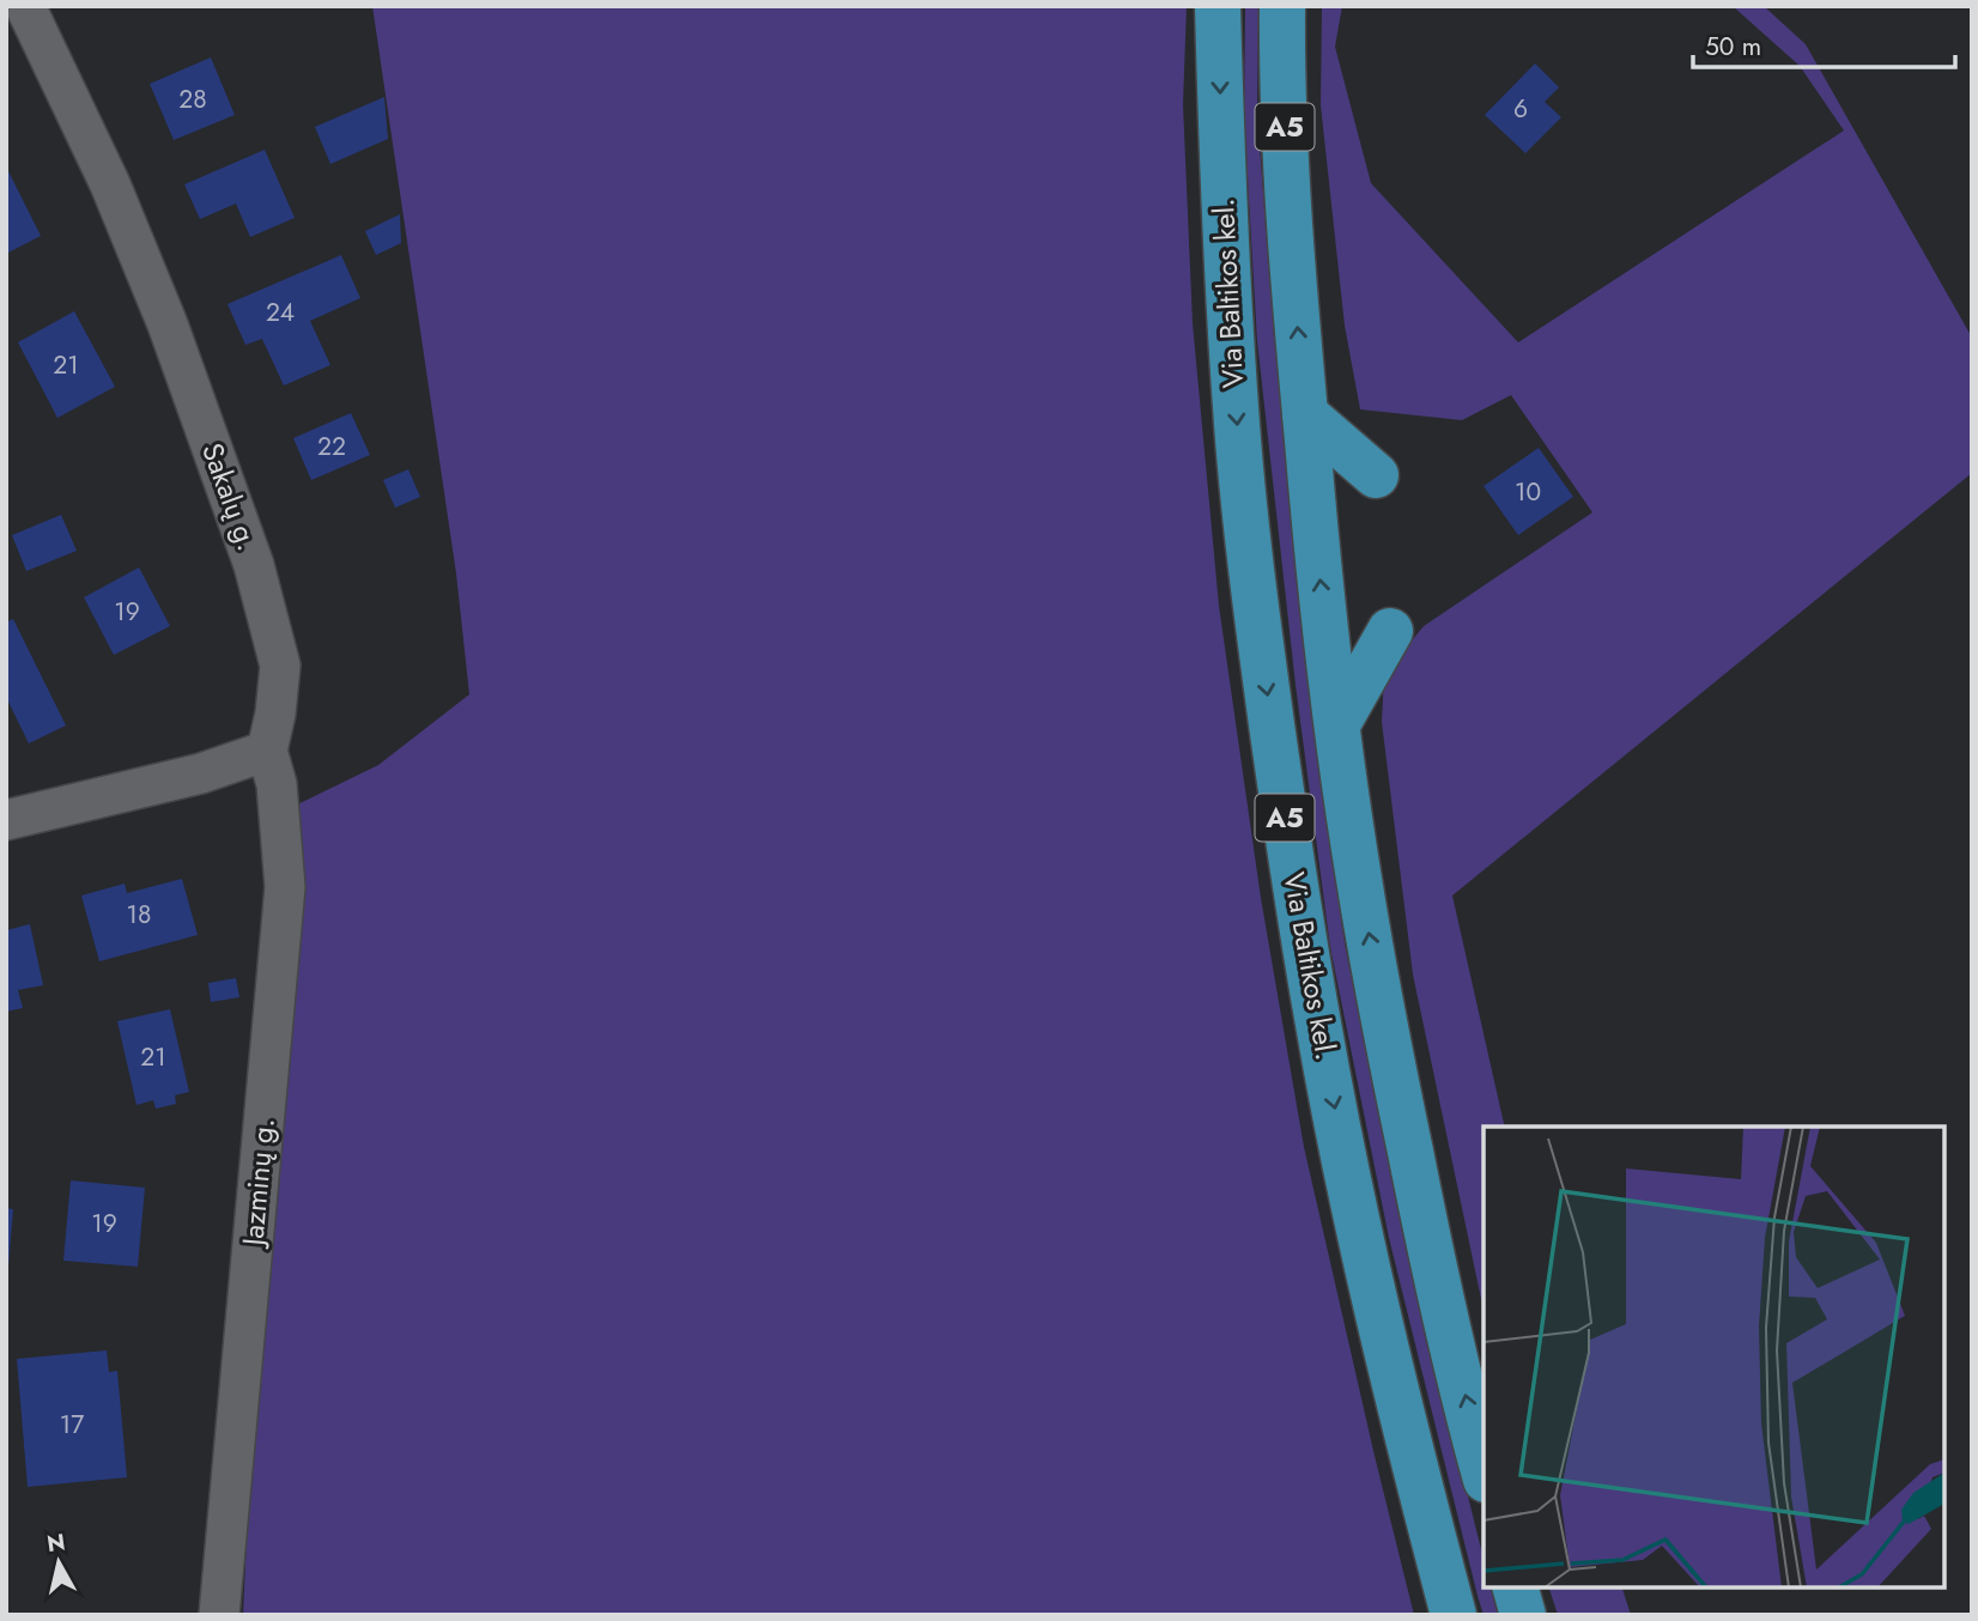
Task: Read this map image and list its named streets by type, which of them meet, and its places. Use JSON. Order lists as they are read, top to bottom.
{
  "streets": {
    "highway": ["A5", "Via Baltikos kel."],
    "street": ["Sakalų g.", "Jazminų g."]
  },
  "crossings": [
    ["Sakalų g.", "Jazminų g."]
  ],
  "house_numbers": [
    "28",
    "6",
    "24",
    "21",
    "22",
    "10",
    "19",
    "18",
    "21",
    "19",
    "17"
  ],
  "scale_bar": "50 m",
  "north": "top"
}
